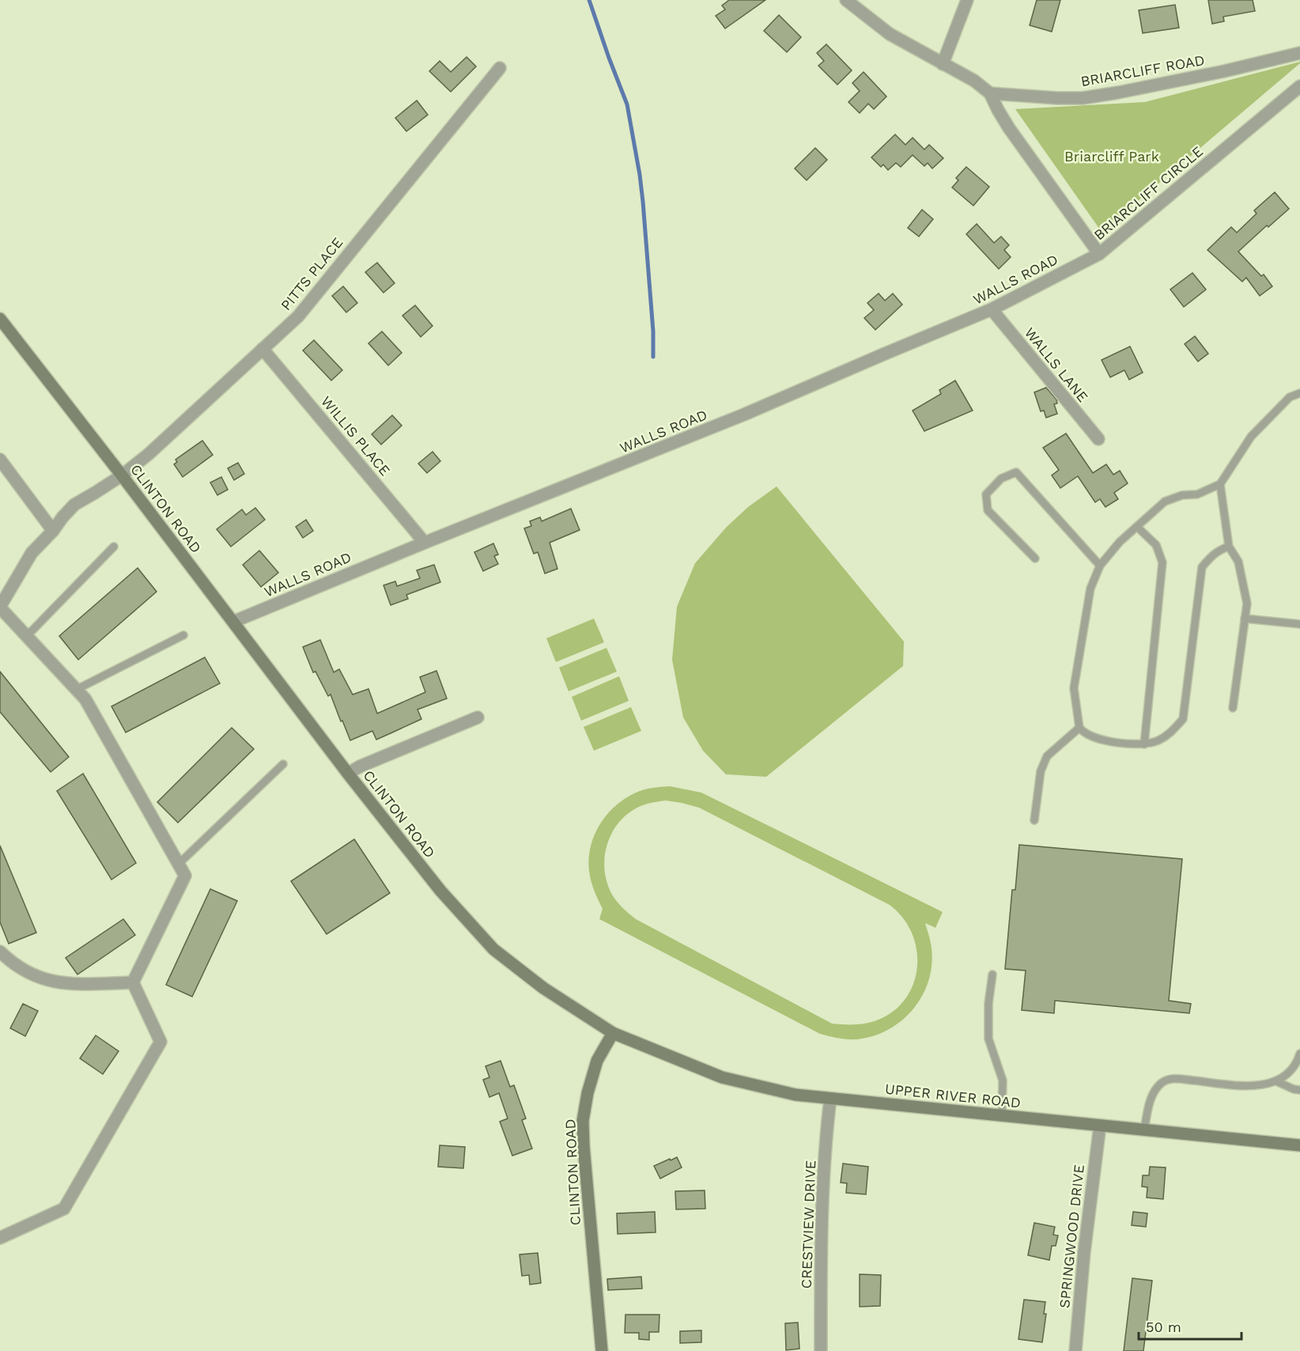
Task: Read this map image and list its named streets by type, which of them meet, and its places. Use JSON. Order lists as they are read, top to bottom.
{
  "streets": {
    "street": [
      "BRIARCLIFF ROAD",
      "BRIARCLIFF CIRCLE",
      "PITTS PLACE",
      "WALLS ROAD",
      "WALLS LANE",
      "WILLIS PLACE",
      "CLINTON ROAD",
      "UPPER RIVER ROAD",
      "CRESTVIEW DRIVE",
      "SPRINGWOOD DRIVE"
    ]
  },
  "crossings": [
    ["BRIARCLIFF ROAD", "BRIARCLIFF CIRCLE"],
    ["BRIARCLIFF CIRCLE", "WALLS ROAD"],
    ["PITTS PLACE", "WILLIS PLACE"],
    ["PITTS PLACE", "CLINTON ROAD"],
    ["WALLS ROAD", "WALLS LANE"],
    ["WALLS ROAD", "WILLIS PLACE"],
    ["WALLS ROAD", "CLINTON ROAD"],
    ["CLINTON ROAD", "UPPER RIVER ROAD"],
    ["UPPER RIVER ROAD", "CRESTVIEW DRIVE"],
    ["UPPER RIVER ROAD", "SPRINGWOOD DRIVE"]
  ],
  "parks": ["Briarcliff Park"],
  "scale_bar": "50 m"
}
